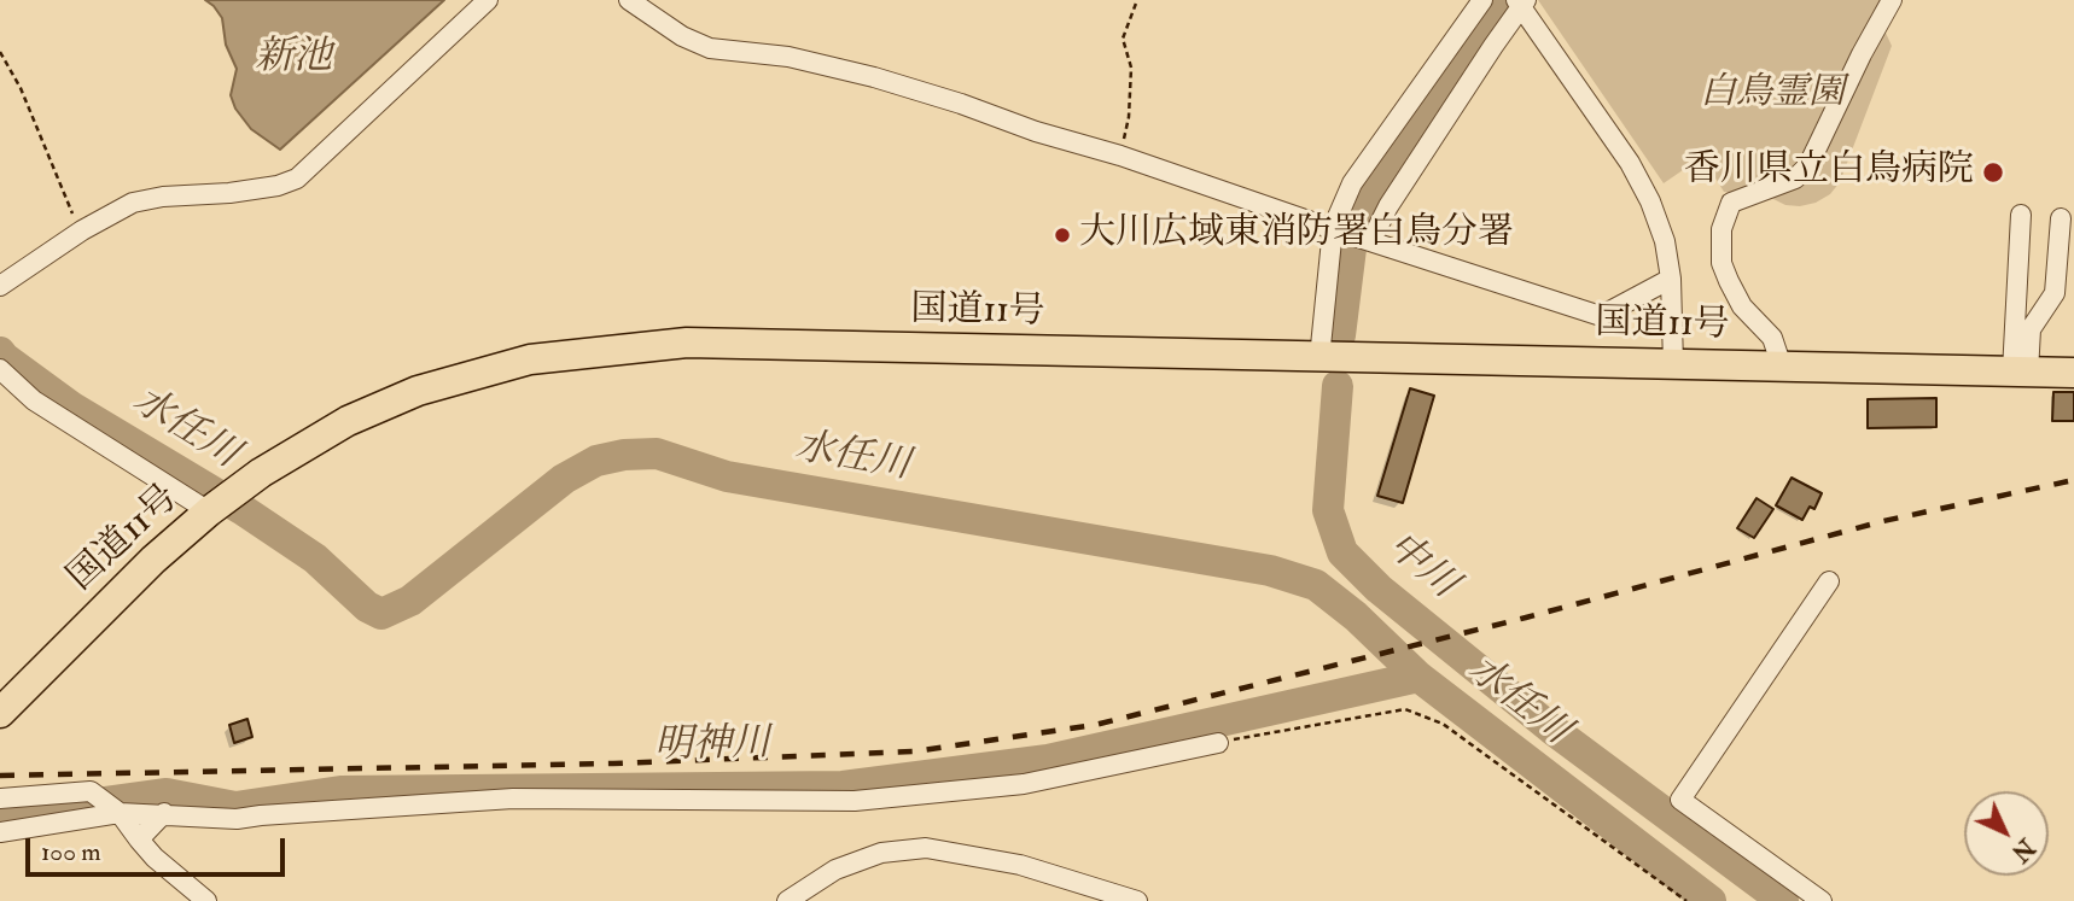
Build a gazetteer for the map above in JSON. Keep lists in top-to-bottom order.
{
  "streets": {
    "highway": ["国道11号"]
  },
  "water": [
    "新池",
    "水任川",
    "中川",
    "明神川"
  ],
  "parks": ["白鳥霊園"],
  "places": ["香川県立白鳥病院", "大川広域東消防署白鳥分署"],
  "scale_bar": "100 m",
  "north": "bottom right"
}
